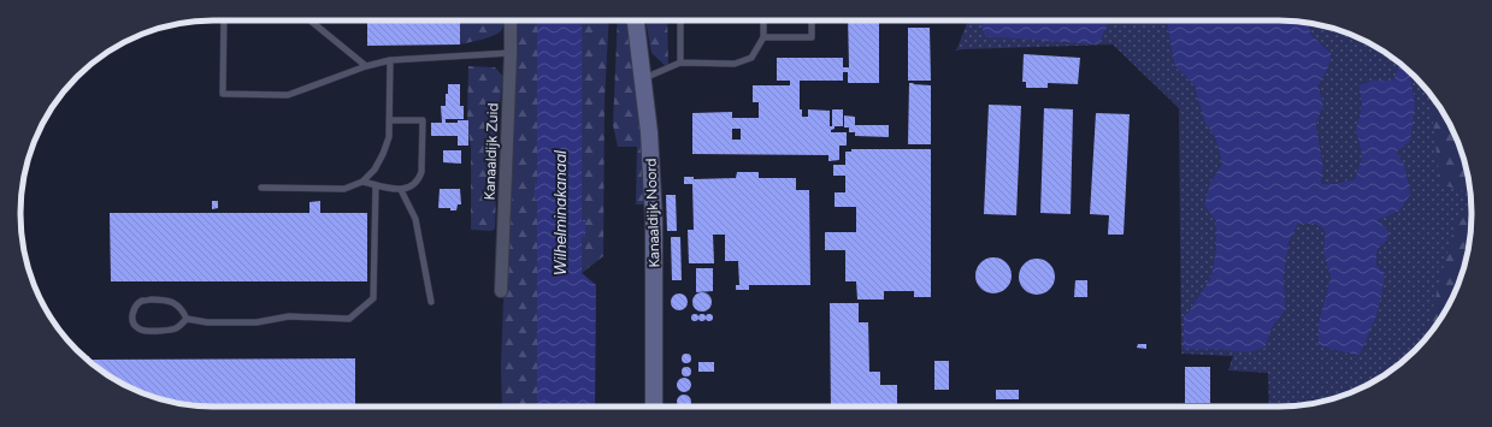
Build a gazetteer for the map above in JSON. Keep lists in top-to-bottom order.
{
  "streets": {
    "street": ["Kanaaldijk Zuid", "Kanaaldijk Noord"]
  },
  "water": ["Wilhelminakanaal"]
}
